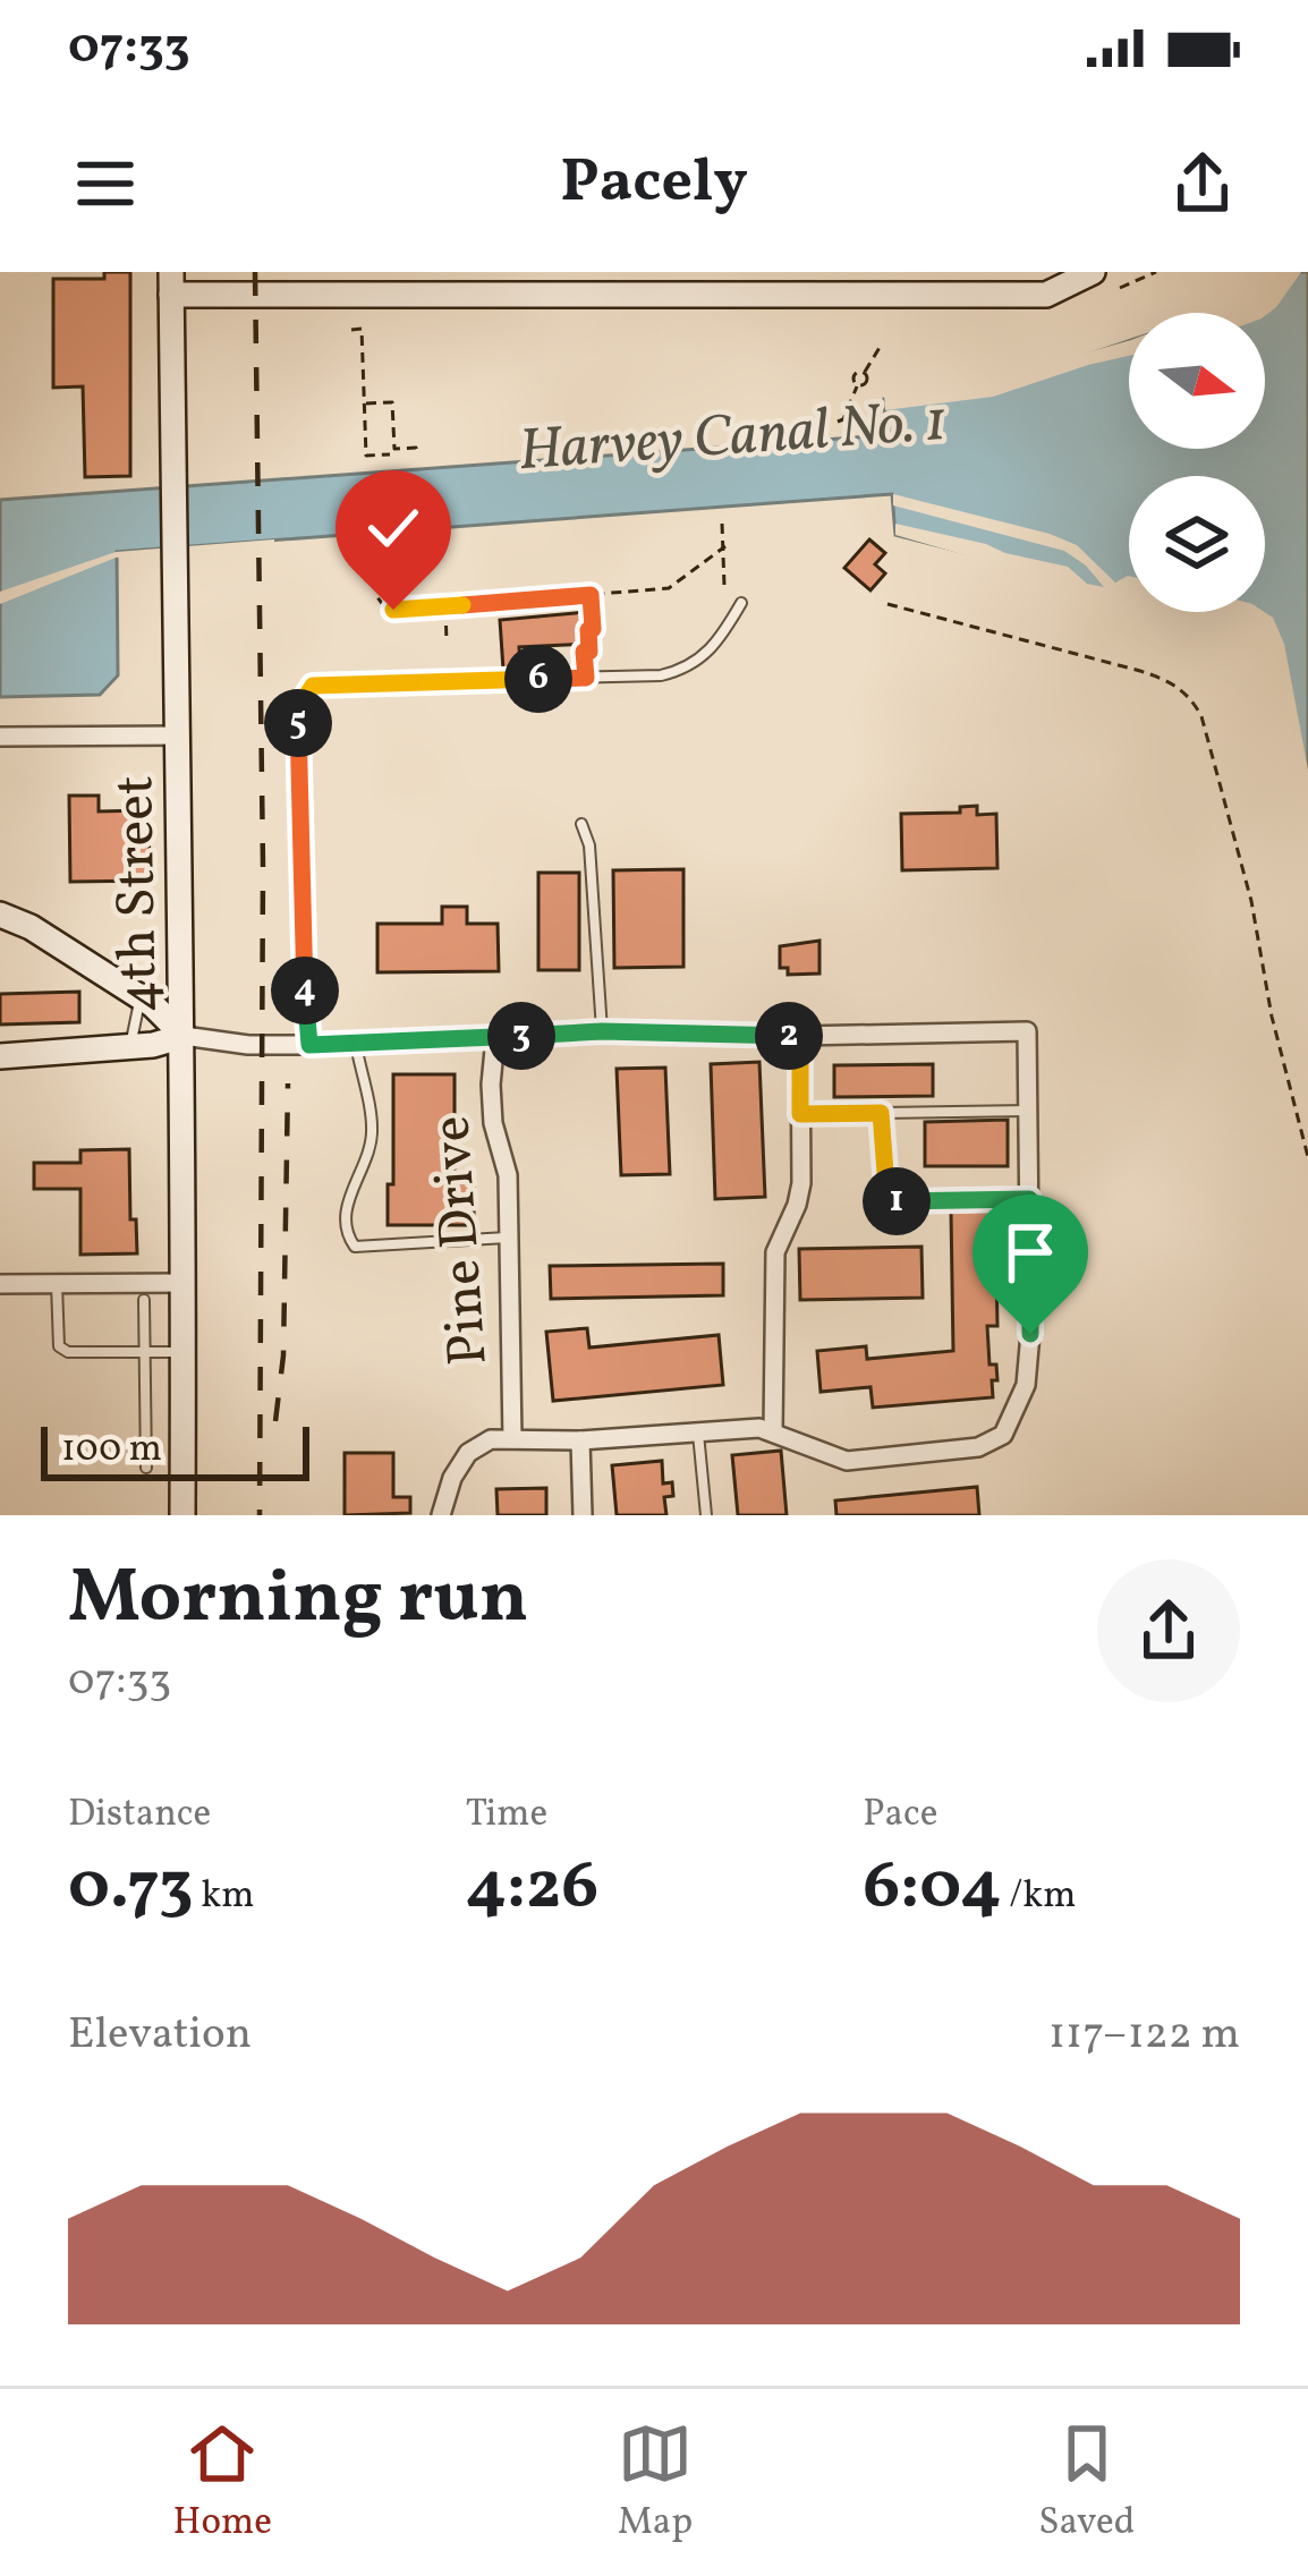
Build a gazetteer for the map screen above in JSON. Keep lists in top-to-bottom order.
{
  "streets": {
    "main road": ["4th Street"],
    "street": ["Pine Drive"]
  },
  "water": ["Harvey Canal No. 1"],
  "scale_bar": "100 m",
  "north": "right",
  "page": {
    "status": "07:33",
    "header": "Pacely",
    "pins": [
      "6",
      "5",
      "4",
      "2",
      "3",
      "1"
    ],
    "scale": "100 m",
    "heading": ["Morning run", "07:33"],
    "stats": [
      ["Distance", "0.73 km"],
      ["Time", "4:26"],
      ["Pace", "6:04 /km"]
    ],
    "chart": ["Elevation", "117–122 m"],
    "tabs": ["Home", "Map", "Saved"]
  }
}
